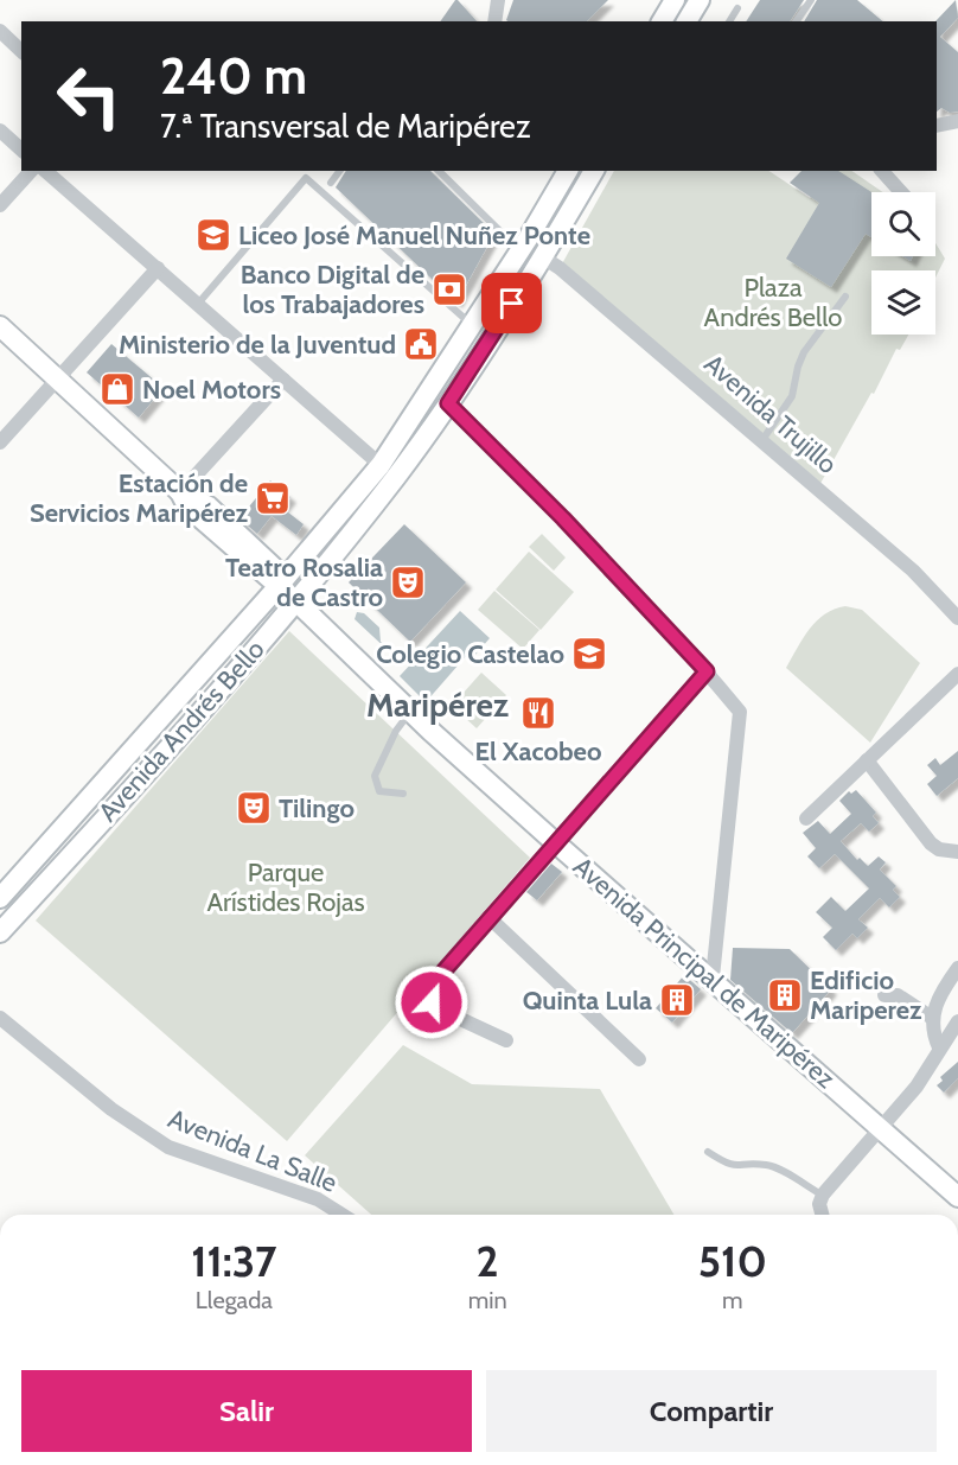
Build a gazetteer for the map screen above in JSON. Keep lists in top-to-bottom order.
{
  "streets": {
    "street": [
      "Avenida Trujillo",
      "Avenida Andrés Bello",
      "Avenida Principal de Maripérez",
      "Avenida La Salle"
    ]
  },
  "crossings": [
    ["Avenida Trujillo", "Avenida Andrés Bello"],
    ["Avenida Andrés Bello", "Avenida Principal de Maripérez"]
  ],
  "districts": ["Maripérez"],
  "parks": ["Plaza Andrés Bello", "Parque Arístides Rojas"],
  "places": {
    "school or university": ["Liceo José Manuel Nuñez Ponte", "Colegio Castelao"],
    "bank": ["Banco Digital de los Trabajadores"],
    "public building": ["Ministerio de la Juventud"],
    "shop": ["Noel Motors"],
    "supermarket": ["Estación de Servicios Maripérez"],
    "theatre": ["Teatro Rosalia de Castro", "Tilingo"],
    "restaurant": ["El Xacobeo"],
    "building": ["Edificio Mariperez", "Quinta Lula"]
  },
  "page": {
    "turn": ["240 m", "7.ª Transversal de Maripérez"],
    "eta": [
      "11:37",
      "Llegada",
      "2",
      "min",
      "510",
      "m"
    ],
    "buttons": ["Salir", "Compartir"]
  }
}
